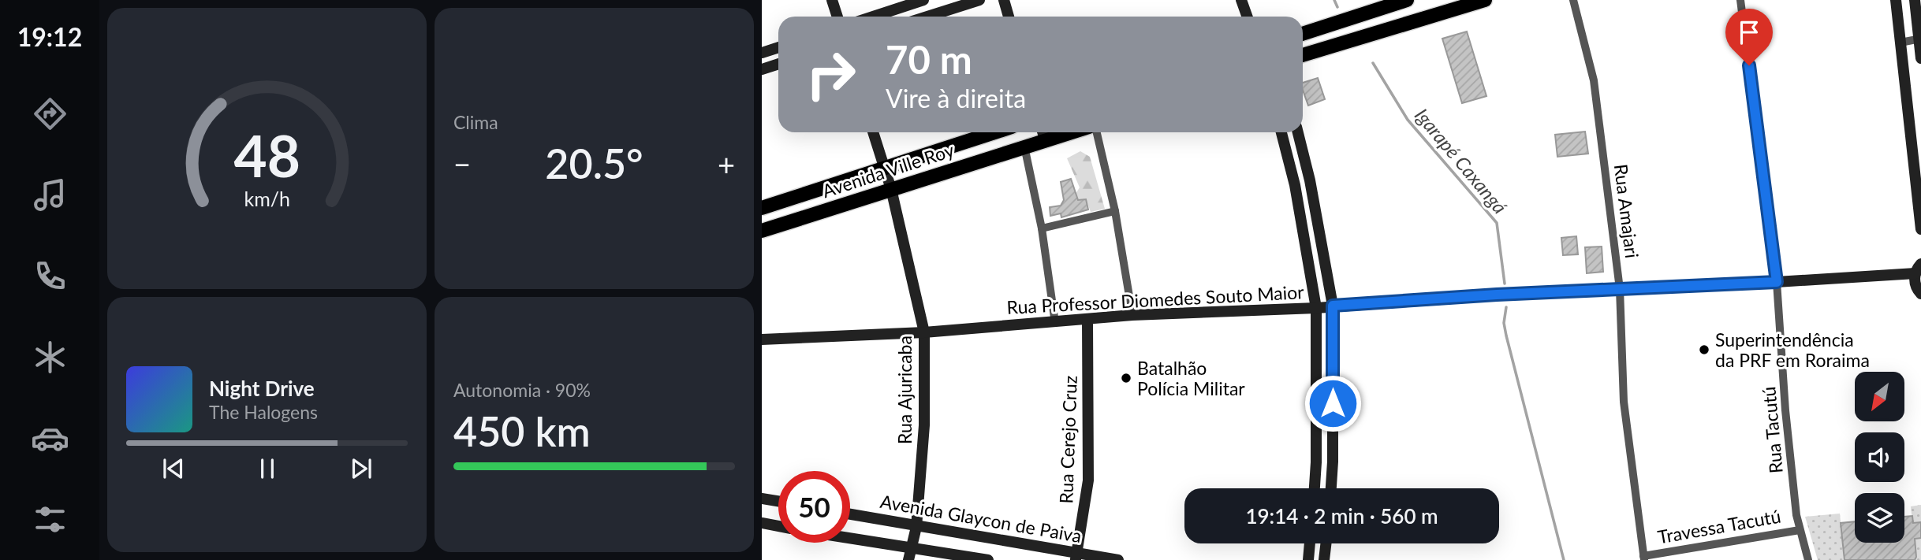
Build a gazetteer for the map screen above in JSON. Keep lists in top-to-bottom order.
{
  "streets": {
    "main road": ["Avenida Ville Roy"],
    "street": [
      "Rua Amajari",
      "Rua Professor Diomedes Souto Maior",
      "Rua Ajuricaba",
      "Rua Tacutú",
      "Rua Cerejo Cruz",
      "Avenida Glaycon de Paiva",
      "Travessa Tacutú"
    ]
  },
  "crossings": [
    ["Avenida Ville Roy", "Rua Ajuricaba"],
    ["Rua Amajari", "Rua Professor Diomedes Souto Maior"],
    ["Rua Amajari", "Travessa Tacutú"],
    ["Rua Professor Diomedes Souto Maior", "Rua Ajuricaba"],
    ["Rua Professor Diomedes Souto Maior", "Rua Tacutú"],
    ["Rua Professor Diomedes Souto Maior", "Rua Cerejo Cruz"],
    ["Rua Ajuricaba", "Avenida Glaycon de Paiva"],
    ["Rua Tacutú", "Travessa Tacutú"],
    ["Rua Cerejo Cruz", "Avenida Glaycon de Paiva"]
  ],
  "water": ["Igarapé Caxangá"],
  "places": ["Superintendência da PRF em Roraima", "Batalhão Polícia Militar"],
  "north": "bottom left",
  "page": {
    "tabs": "19:12",
    "tile": [
      "Clima",
      ["Autonomia · 90%", "450 km"]
    ],
    "turn": ["70 m", "Vire à direita"],
    "heat": ["−", "20.5°", "+"],
    "song": ["Night Drive", "The Halogens"],
    "limit": "50",
    "trip": "19:14 · 2 min · 560 m",
    "gauge": ["48", "km/h"]
  }
}
